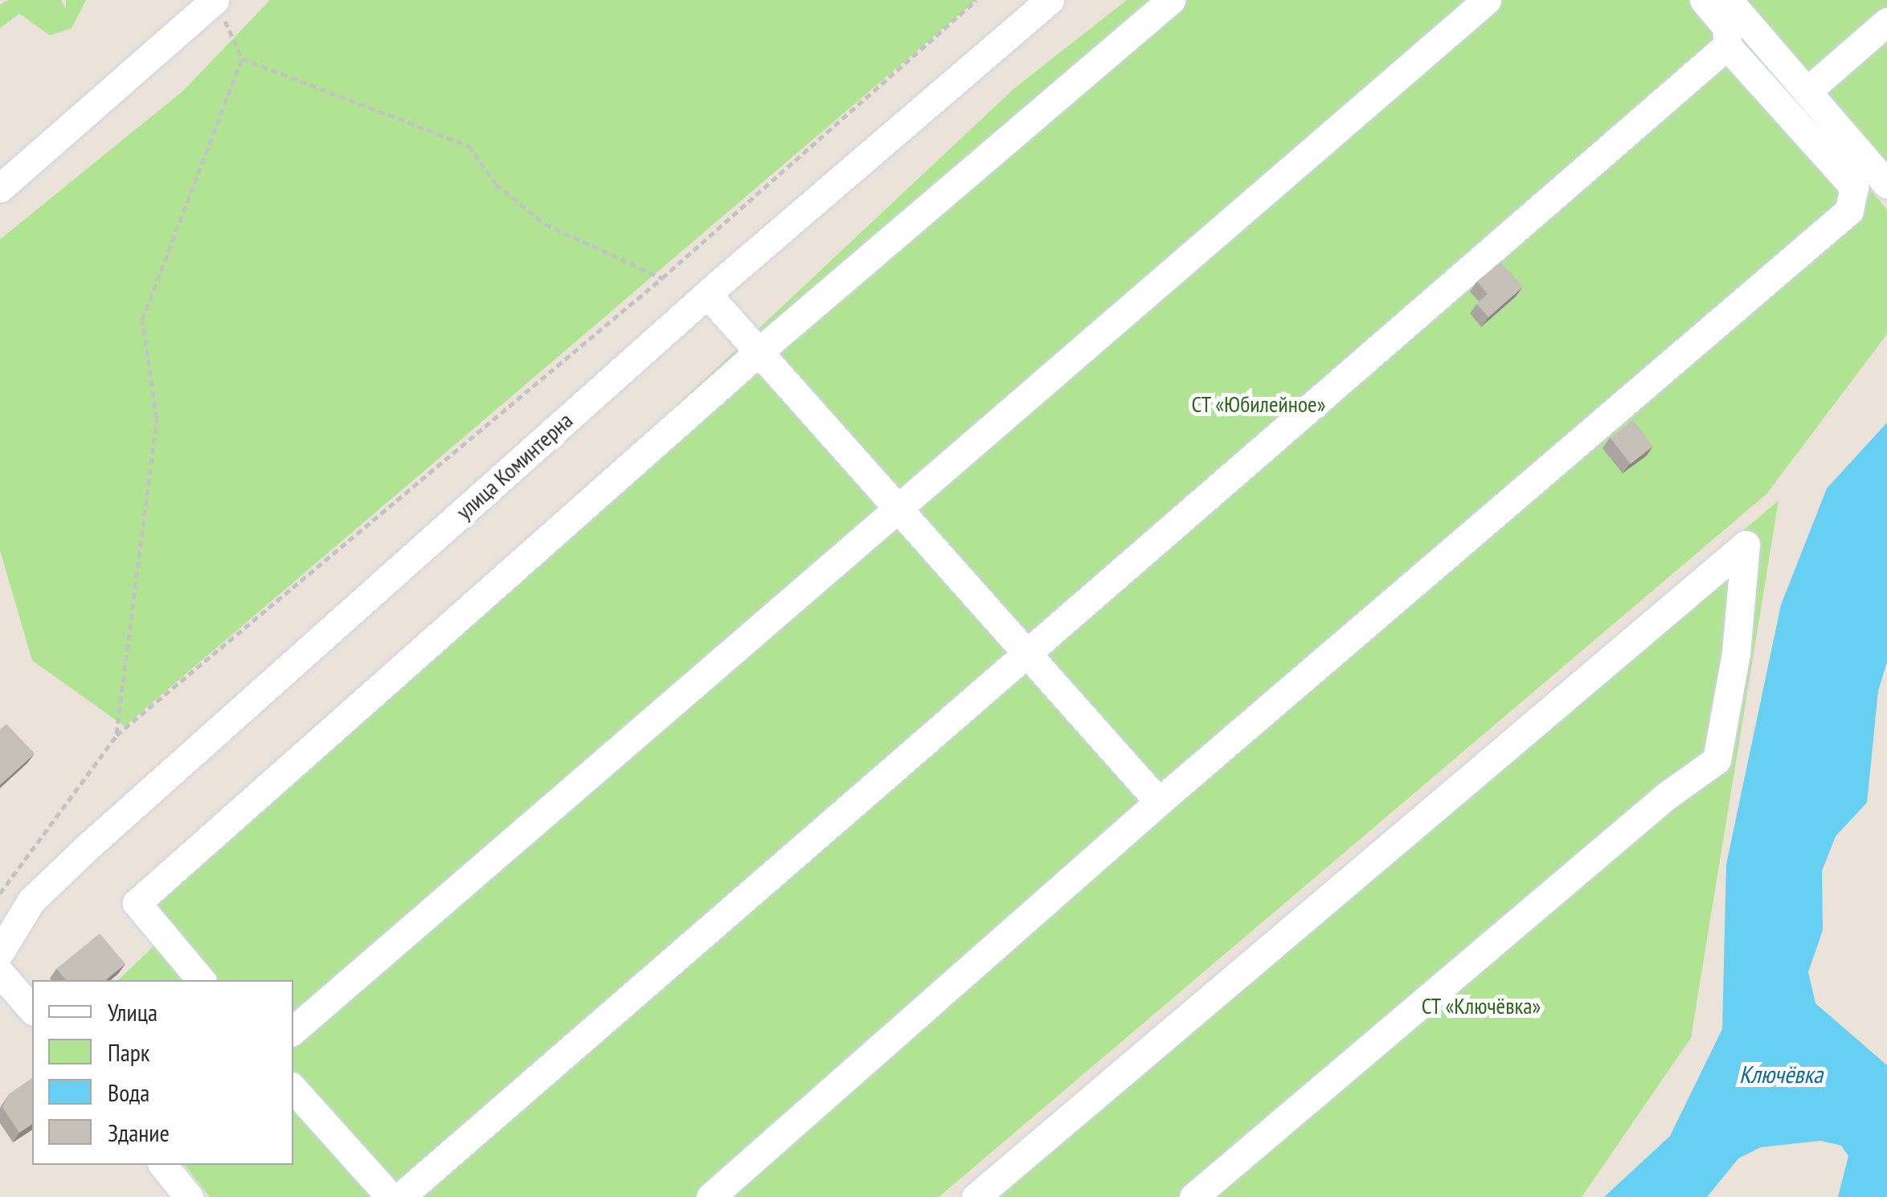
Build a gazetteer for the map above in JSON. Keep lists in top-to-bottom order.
{
  "streets": {
    "street": ["улица Коминтерна"]
  },
  "water": ["Ключёвка"],
  "parks": ["СТ «Юбилейное»", "СТ «Ключёвка»"],
  "legend": [
    "Улица",
    "Парк",
    "Вода",
    "Здание"
  ]
}
